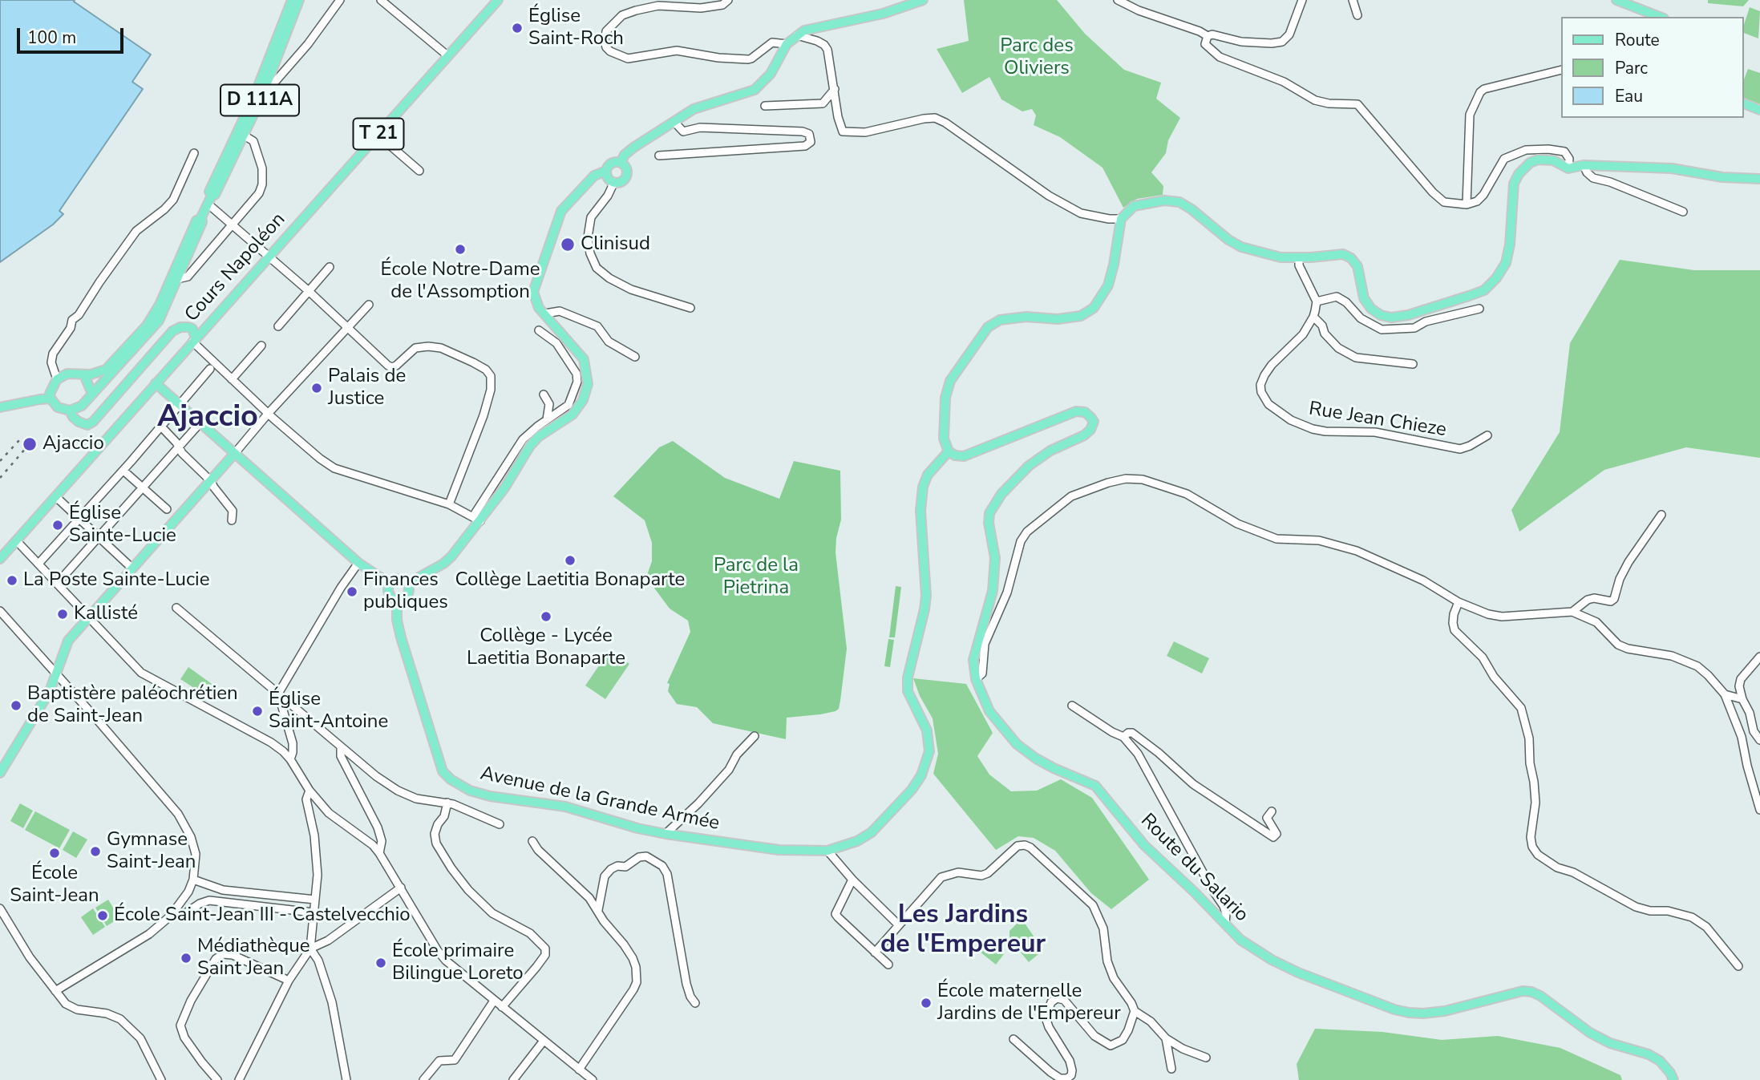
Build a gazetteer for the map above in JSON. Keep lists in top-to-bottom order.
{
  "streets": {
    "main road": [
      "D 111A",
      "T 21",
      "Cours Napoléon",
      "Avenue de la Grande Armée",
      "Route du Salario"
    ],
    "street": ["Rue Jean Chieze"]
  },
  "crossings": [
    ["Avenue de la Grande Armée", "Route du Salario"]
  ],
  "districts": ["Ajaccio", "Les Jardins de l'Empereur"],
  "parks": ["Parc des Oliviers", "Parc de la Pietrina"],
  "places": [
    "Église Saint-Roch",
    "Clinisud",
    "École Notre-Dame de l'Assomption",
    "Palais de Justice",
    "Ajaccio",
    "Église Sainte-Lucie",
    "Collège Laetitia Bonaparte",
    "La Poste Sainte-Lucie",
    "Finances publiques",
    "Kallisté",
    "Collège - Lycée Laetitia Bonaparte",
    "Baptistère paléochrétien de Saint-Jean",
    "Église Saint-Antoine",
    "Gymnase Saint-Jean",
    "École Saint-Jean",
    "École Saint-Jean III - Castelvecchio",
    "Médiathèque Saint Jean",
    "École primaire Bilingue Loreto",
    "École maternelle Jardins de l'Empereur"
  ],
  "legend": ["Route", "Parc", "Eau"],
  "scale_bar": "100 m"
}
